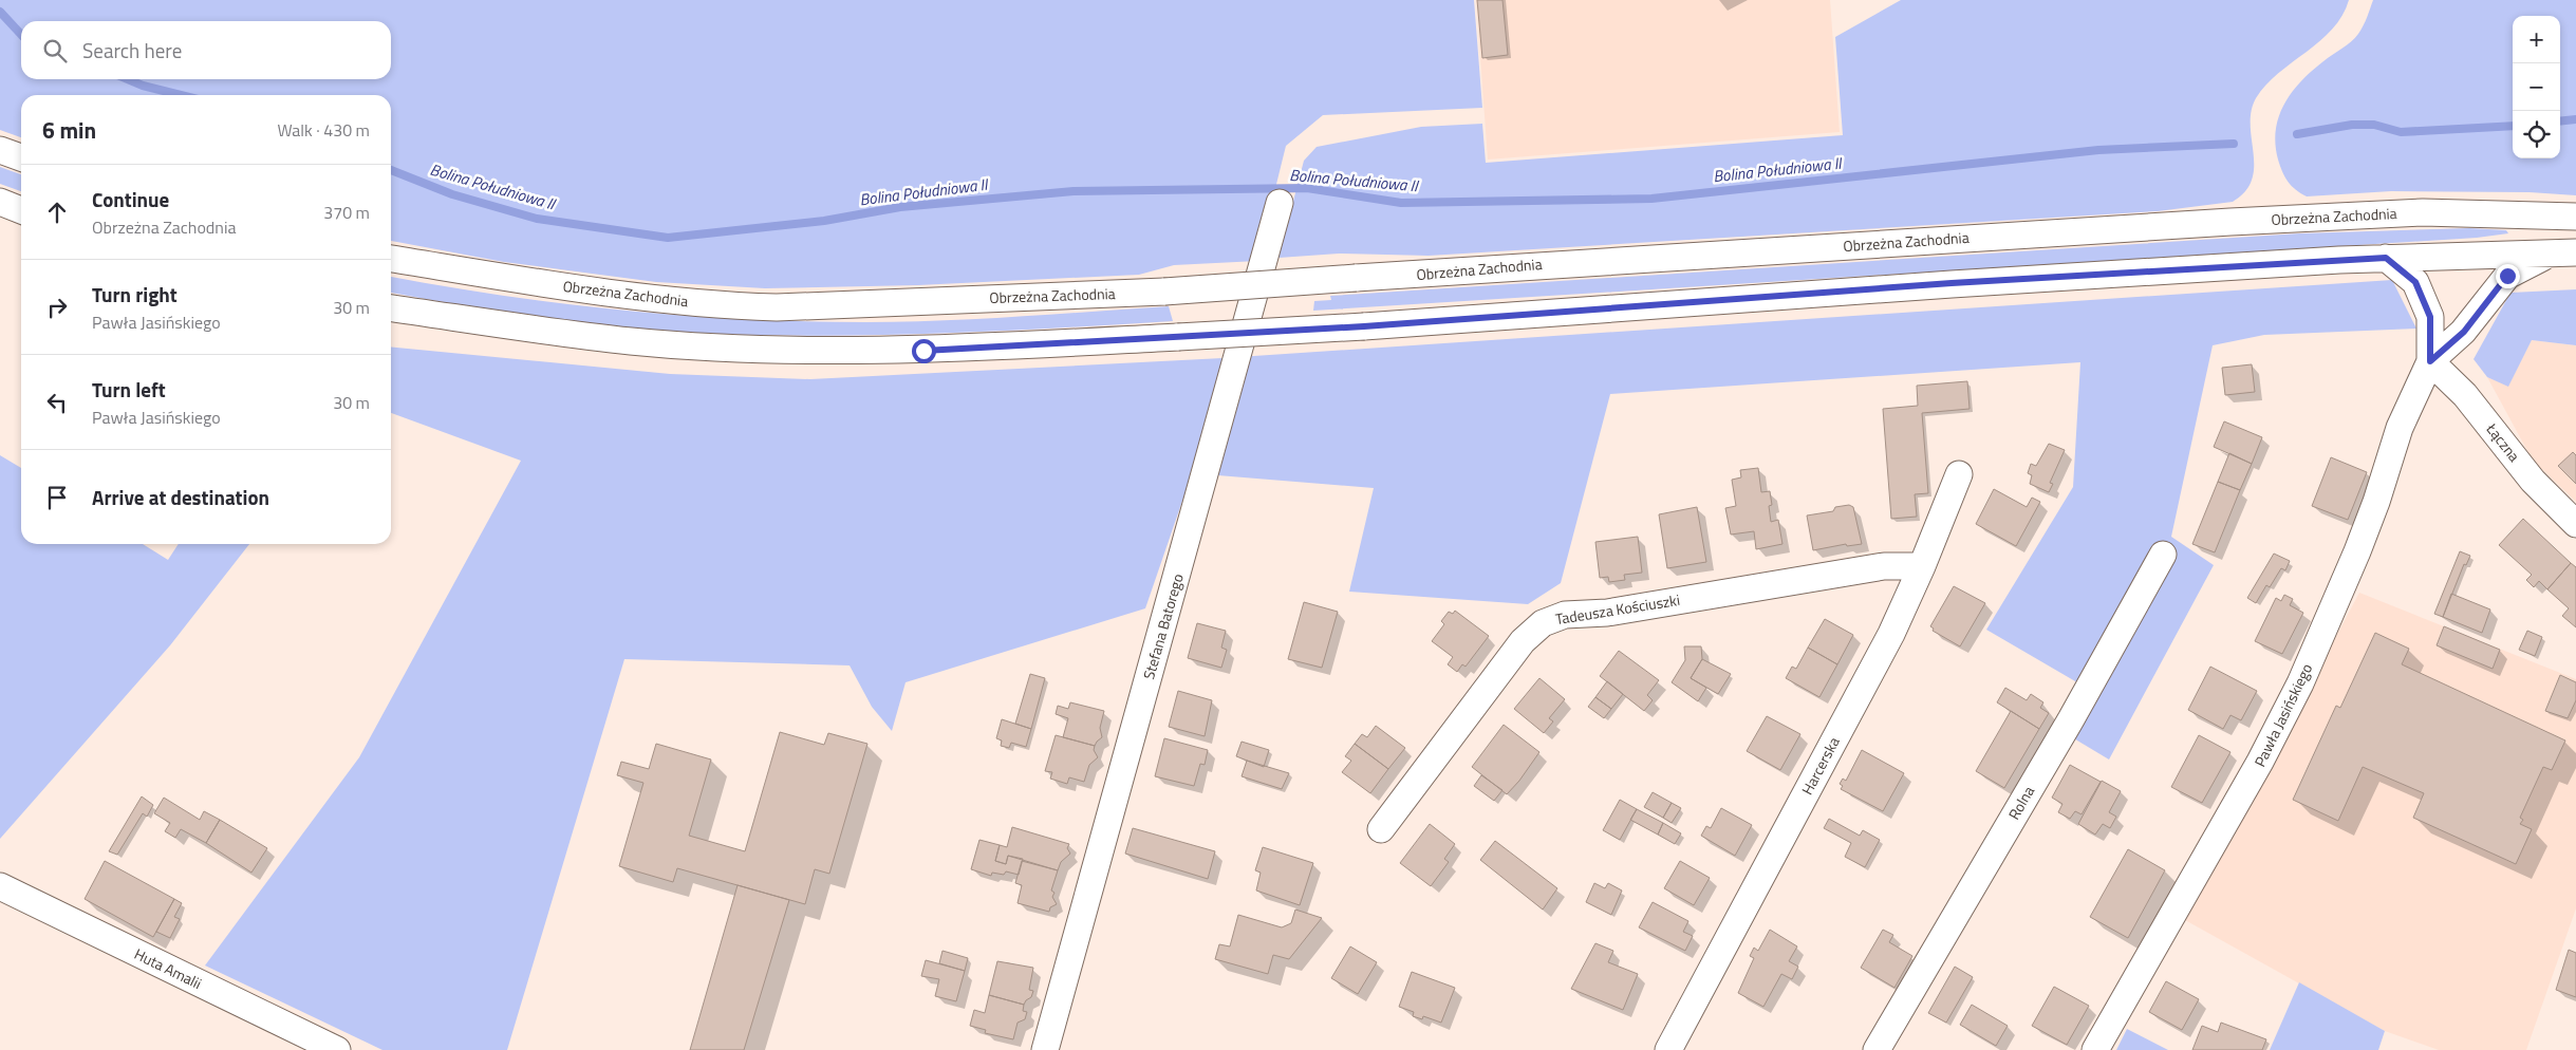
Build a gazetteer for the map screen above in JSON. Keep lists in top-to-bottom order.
{
  "streets": {
    "street": [
      "Obrzeżna Zachodnia",
      "Łączna",
      "Tadeusza Kościuszki",
      "Stefana Batorego",
      "Pawła Jasińskiego",
      "Harcerska",
      "Rolna",
      "Huta Amalii"
    ]
  },
  "crossings": [
    ["Łączna", "Pawła Jasińskiego"],
    ["Tadeusza Kościuszki", "Harcerska"]
  ],
  "water": ["Bolina Południowa II"],
  "page": {
    "map_buttons": ["+", "−"],
    "search": "Search here",
    "heading": ["6 min", "Walk · 430 m"],
    "list": [
      ["Continue", "Obrzeżna Zachodnia", "370 m"],
      ["Turn right", "Pawła Jasińskiego", "30 m"],
      ["Turn left", "Pawła Jasińskiego", "30 m"],
      "Arrive at destination"
    ]
  }
}
